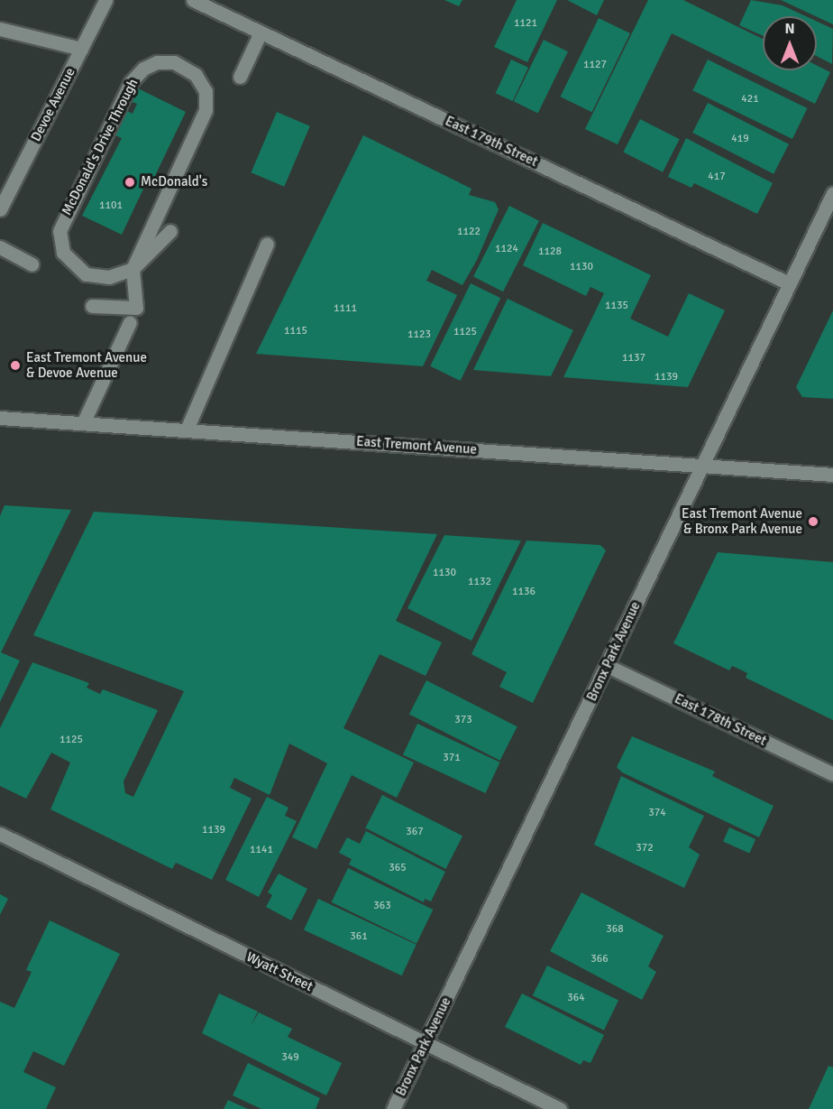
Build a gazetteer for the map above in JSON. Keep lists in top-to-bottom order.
{
  "streets": {
    "street": [
      "Devoe Avenue",
      "East 179th Street",
      "McDonald's Drive Through",
      "East Tremont Avenue",
      "Bronx Park Avenue",
      "East 178th Street",
      "Wyatt Street"
    ]
  },
  "crossings": [
    ["East 179th Street", "Bronx Park Avenue"],
    ["East Tremont Avenue", "Bronx Park Avenue"],
    ["Bronx Park Avenue", "East 178th Street"],
    ["Bronx Park Avenue", "Wyatt Street"]
  ],
  "places": ["McDonald's", "East Tremont Avenue & Devoe Avenue", "East Tremont Avenue & Bronx Park Avenue"],
  "house_numbers": [
    "1121",
    "1127",
    "421",
    "419",
    "417",
    "1101",
    "1122",
    "1124",
    "1128",
    "1130",
    "1135",
    "1111",
    "1115",
    "1125",
    "1123",
    "1137",
    "1139",
    "1130",
    "1132",
    "1136",
    "373",
    "1125",
    "371",
    "374",
    "1139",
    "367",
    "372",
    "1141",
    "365",
    "363",
    "368",
    "361",
    "366",
    "364",
    "349"
  ],
  "north": "top"
}
